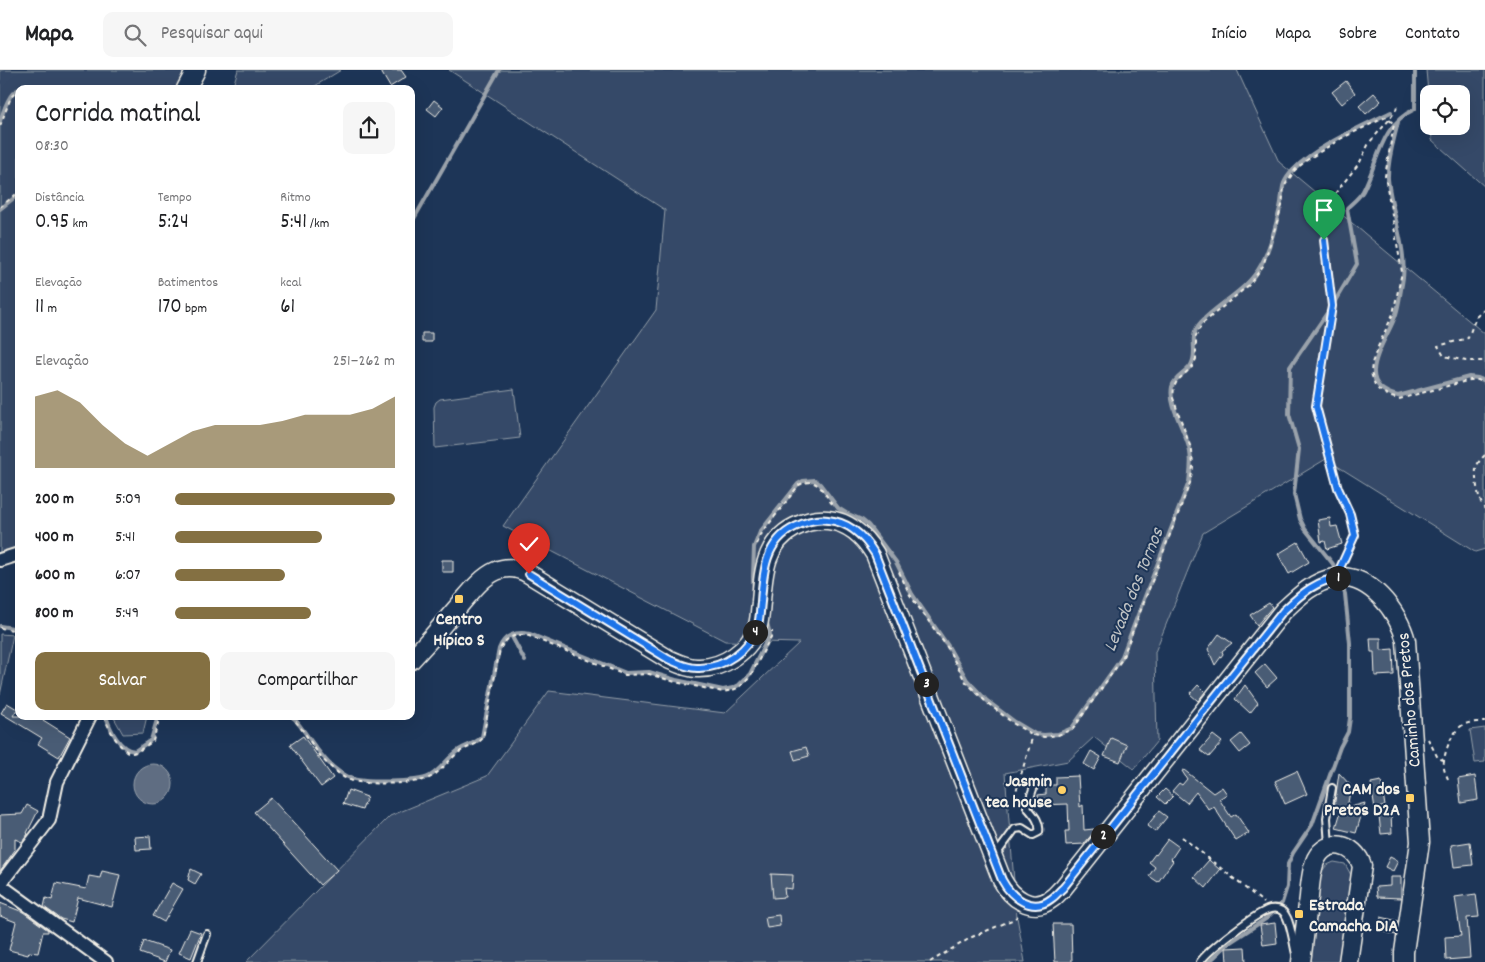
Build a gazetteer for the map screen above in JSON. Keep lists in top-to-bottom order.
{
  "streets": {
    "main road": ["Caminho dos Pretos"]
  },
  "water": ["Levada dos Tornos"],
  "places": {
    "transit": ["Centro Hípico S", "CAM dos Pretos D2A", "Estrada Camacha D1A"],
    "other": ["Jasmin tea house"]
  },
  "page": {
    "header": "Mapa",
    "search": "Pesquisar aqui",
    "nav": [
      "Início",
      "Mapa",
      "Sobre",
      "Contato"
    ],
    "heading": ["Corrida matinal", "08:30"],
    "stats": [
      ["Distância", "0.95 km"],
      ["Tempo", "5:24"],
      ["Ritmo", "5:41 /km"],
      ["Elevação", "11 m"],
      ["Batimentos", "170 bpm"],
      ["kcal", "61"]
    ],
    "chart": ["Elevação", "251–262 m"],
    "list": [
      {
        "name": "200 m",
        "note": "5:09"
      },
      {
        "name": "400 m",
        "note": "5:41"
      },
      {
        "name": "600 m",
        "note": "6:07"
      },
      {
        "name": "800 m",
        "note": "5:49"
      }
    ],
    "pins": [
      "1",
      "4",
      "3",
      "2"
    ],
    "buttons": ["Salvar", "Compartilhar"]
  }
}
